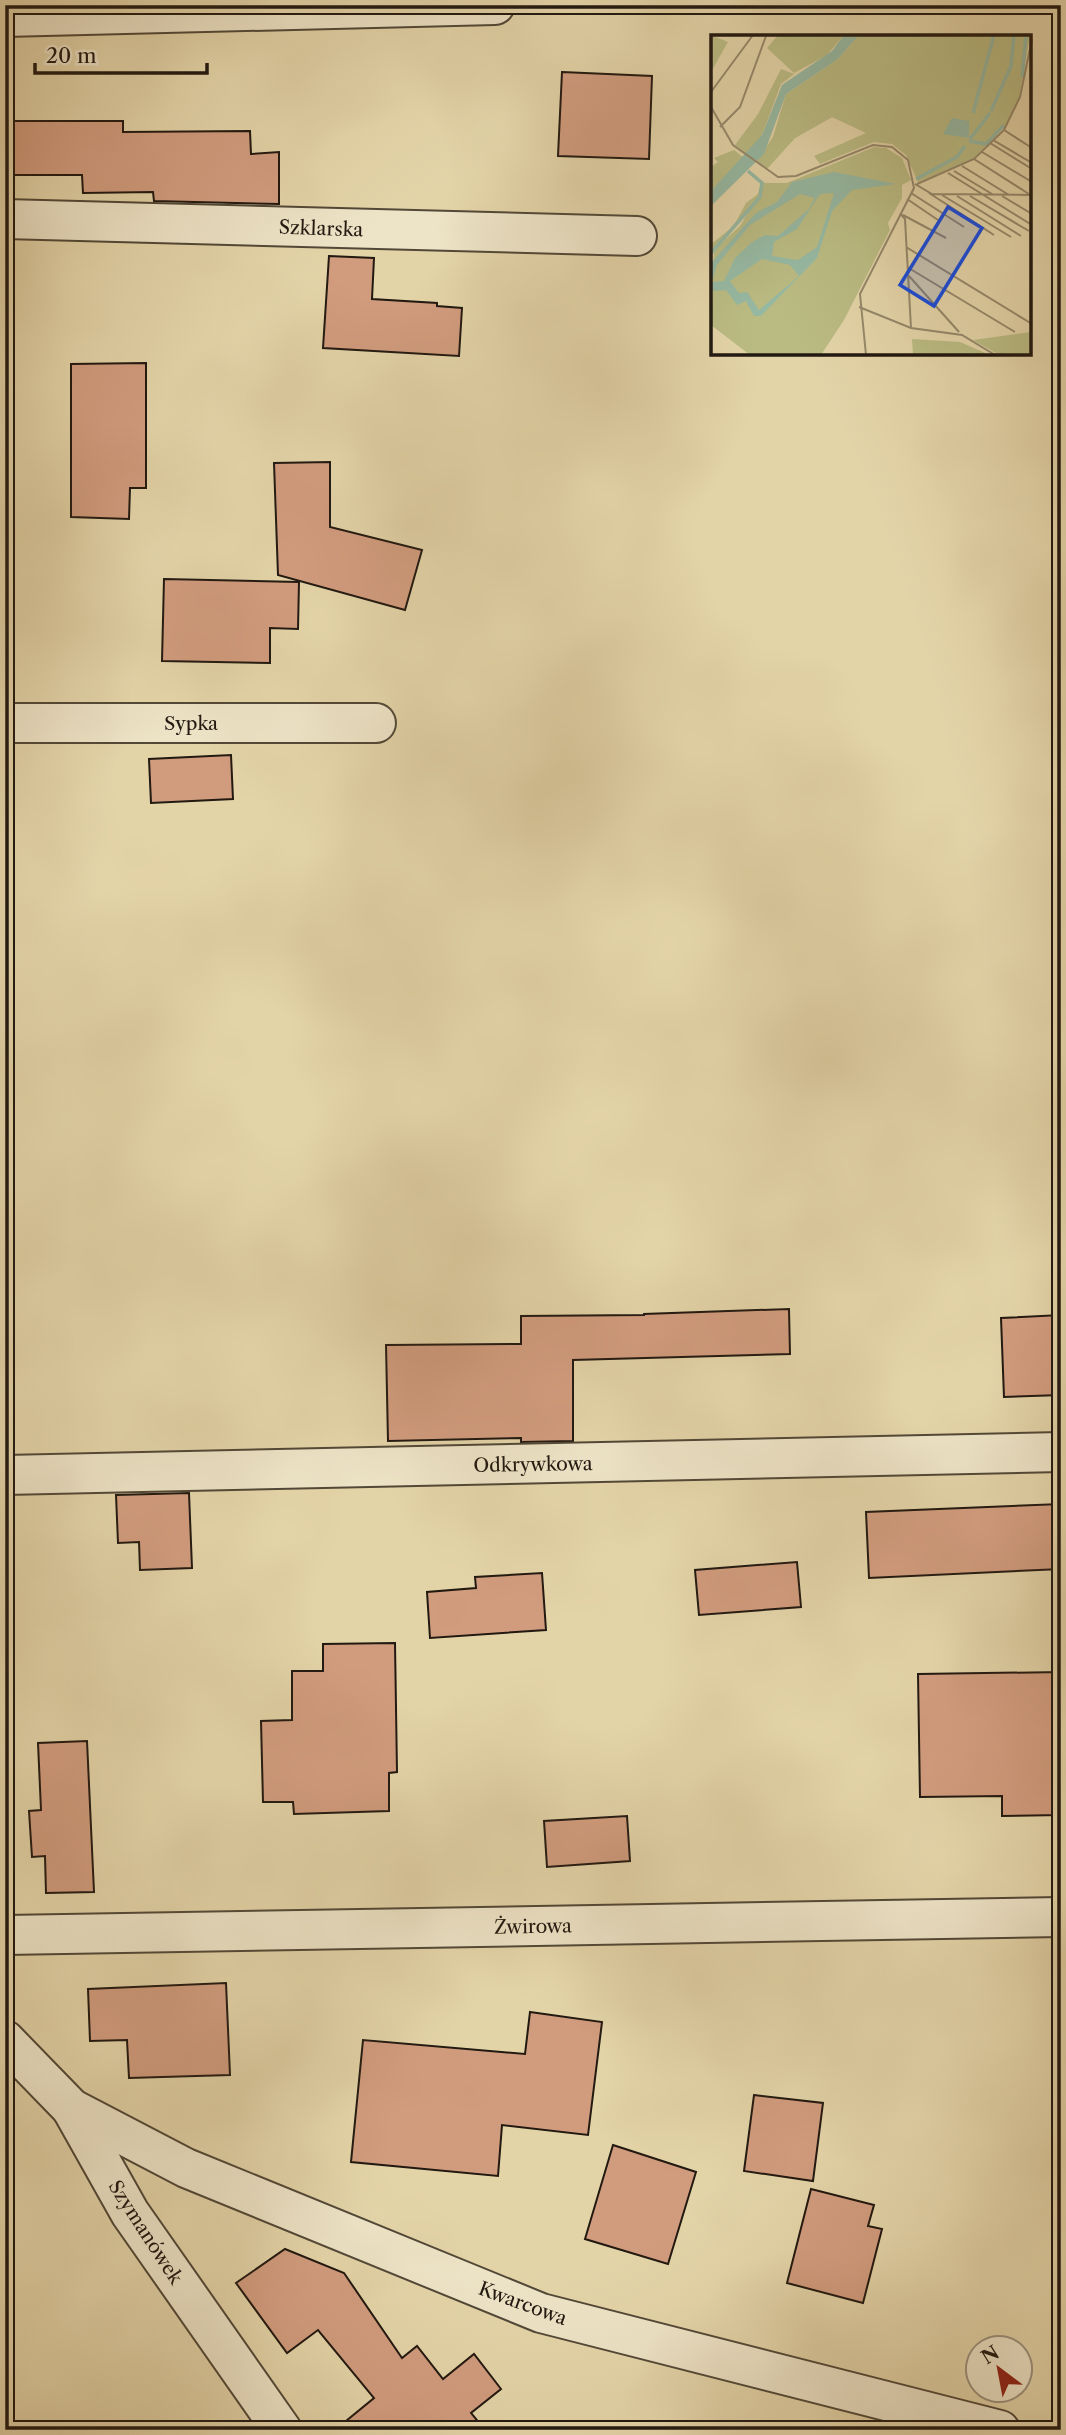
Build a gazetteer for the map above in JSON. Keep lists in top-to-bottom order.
{
  "streets": {
    "street": [
      "Szklarska",
      "Sypka",
      "Odkrywkowa",
      "Żwirowa",
      "Szymanówek",
      "Kwarcowa"
    ]
  },
  "crossings": [
    ["Szymanówek", "Kwarcowa"]
  ],
  "scale_bar": "20 m",
  "north": "top left"
}
